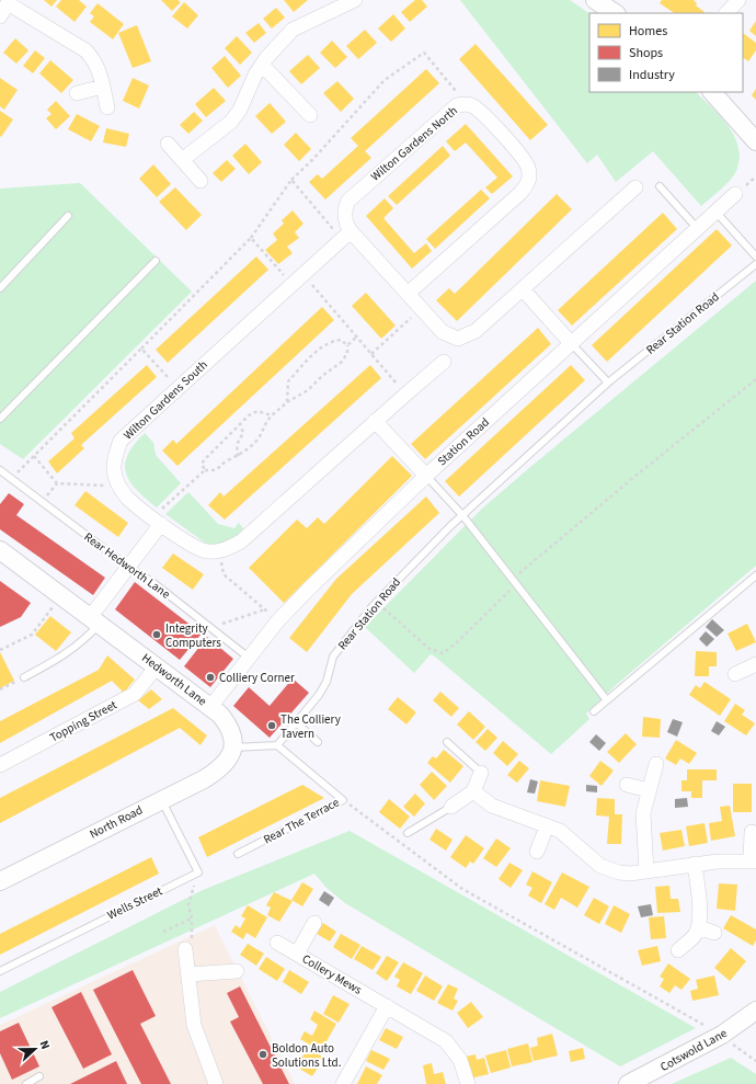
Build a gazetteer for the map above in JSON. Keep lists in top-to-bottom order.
{
  "streets": {
    "street": [
      "Wilton Gardens North",
      "Wilton Gardens South",
      "Station Road",
      "Hedworth Lane",
      "Topping Street",
      "North Road",
      "Collery Mews",
      "Cotswold Lane"
    ],
    "lane": [
      "Rear Station Road",
      "Rear Hedworth Lane",
      "Rear The Terrace",
      "Wells Street"
    ]
  },
  "crossings": [
    ["Wilton Gardens North", "Wilton Gardens South"],
    ["Rear Station Road", "Rear The Terrace"],
    ["Station Road", "Rear Hedworth Lane"],
    ["Station Road", "Hedworth Lane"],
    ["Hedworth Lane", "Topping Street"],
    ["Hedworth Lane", "North Road"]
  ],
  "places": [
    "Integrity Computers",
    "Colliery Corner",
    "The Colliery Tavern",
    "Boldon Auto Solutions Ltd."
  ],
  "legend": ["Homes", "Shops", "Industry"],
  "north": "right"
}
